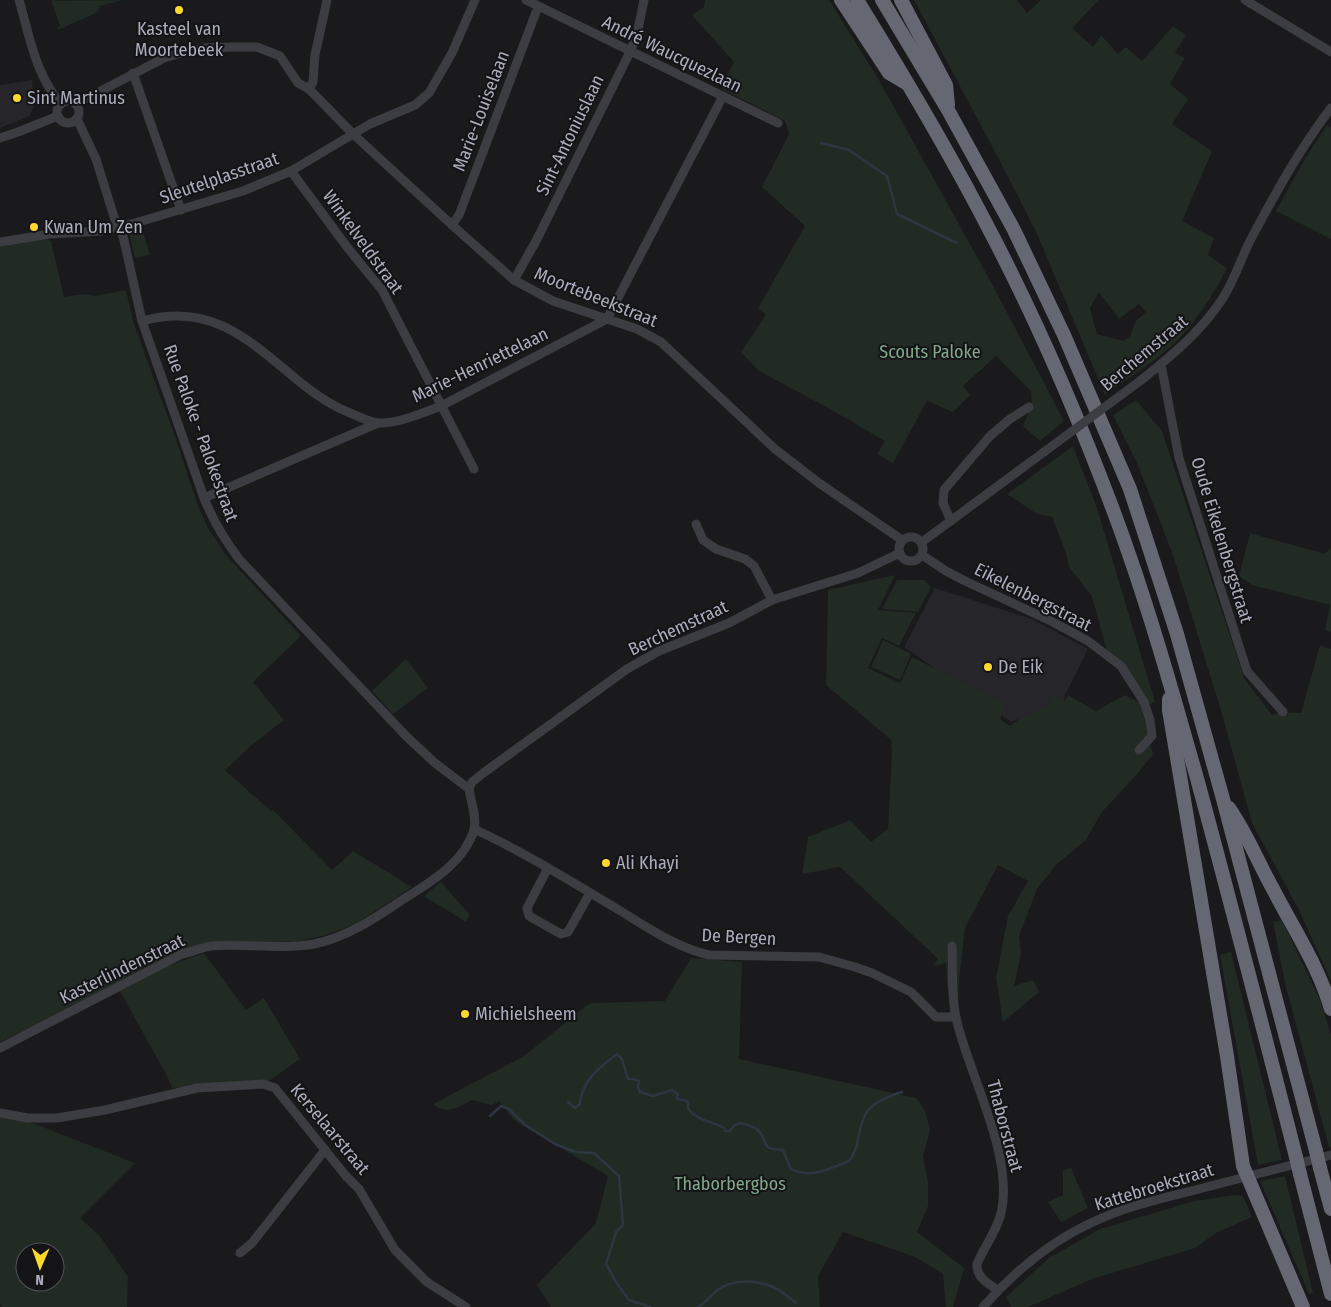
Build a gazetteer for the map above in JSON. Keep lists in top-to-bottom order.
{
  "streets": {
    "street": [
      "André Waucquezlaan",
      "Marie-Louiselaan",
      "Sint-Antoniuslaan",
      "Sleutelplasstraat",
      "Winkelveldstraat",
      "Moortebeekstraat",
      "Berchemstraat",
      "Marie-Henriettelaan",
      "Rue Paloke - Palokestraat",
      "Oude Eikelenbergstraat",
      "Eikelenbergstraat",
      "De Bergen",
      "Kasterlindenstraat",
      "Thaborstraat",
      "Kerselaarstraat",
      "Kattebroekstraat"
    ]
  },
  "crossings": [
    ["André Waucquezlaan", "Marie-Louiselaan"],
    ["André Waucquezlaan", "Sint-Antoniuslaan"],
    ["Marie-Louiselaan", "Moortebeekstraat"],
    ["Sint-Antoniuslaan", "Moortebeekstraat"],
    ["Sleutelplasstraat", "Winkelveldstraat"],
    ["Sleutelplasstraat", "Moortebeekstraat"],
    ["Sleutelplasstraat", "Rue Paloke - Palokestraat"],
    ["Winkelveldstraat", "Marie-Henriettelaan"],
    ["Moortebeekstraat", "Berchemstraat"],
    ["Moortebeekstraat", "Marie-Henriettelaan"],
    ["Moortebeekstraat", "Rue Paloke - Palokestraat"],
    ["Moortebeekstraat", "Eikelenbergstraat"],
    ["Berchemstraat", "Rue Paloke - Palokestraat"],
    ["Berchemstraat", "Oude Eikelenbergstraat"],
    ["Berchemstraat", "Eikelenbergstraat"],
    ["Marie-Henriettelaan", "Rue Paloke - Palokestraat"],
    ["De Bergen", "Kasterlindenstraat"],
    ["De Bergen", "Thaborstraat"],
    ["Thaborstraat", "Kattebroekstraat"]
  ],
  "parks": ["Scouts Paloke", "Thaborbergbos"],
  "places": [
    "Kasteel van Moortebeek",
    "Sint Martinus",
    "Kwan Um Zen",
    "De Eik",
    "Ali Khayi",
    "Michielsheem"
  ],
  "north": "bottom"
}
